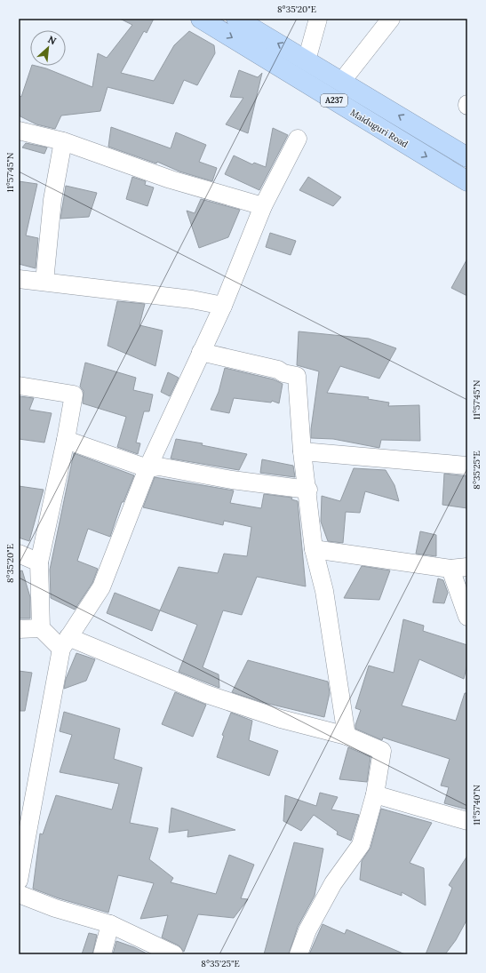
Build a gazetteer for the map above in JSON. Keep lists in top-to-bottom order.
{
  "streets": {
    "highway": ["A237", "Maiduguri Road"]
  },
  "north": "top right",
  "coordinates": [
    "8°35'20\"E",
    "11°57'45\"N",
    "8°35'25\"E",
    "11°57'40\"N"
  ]
}
